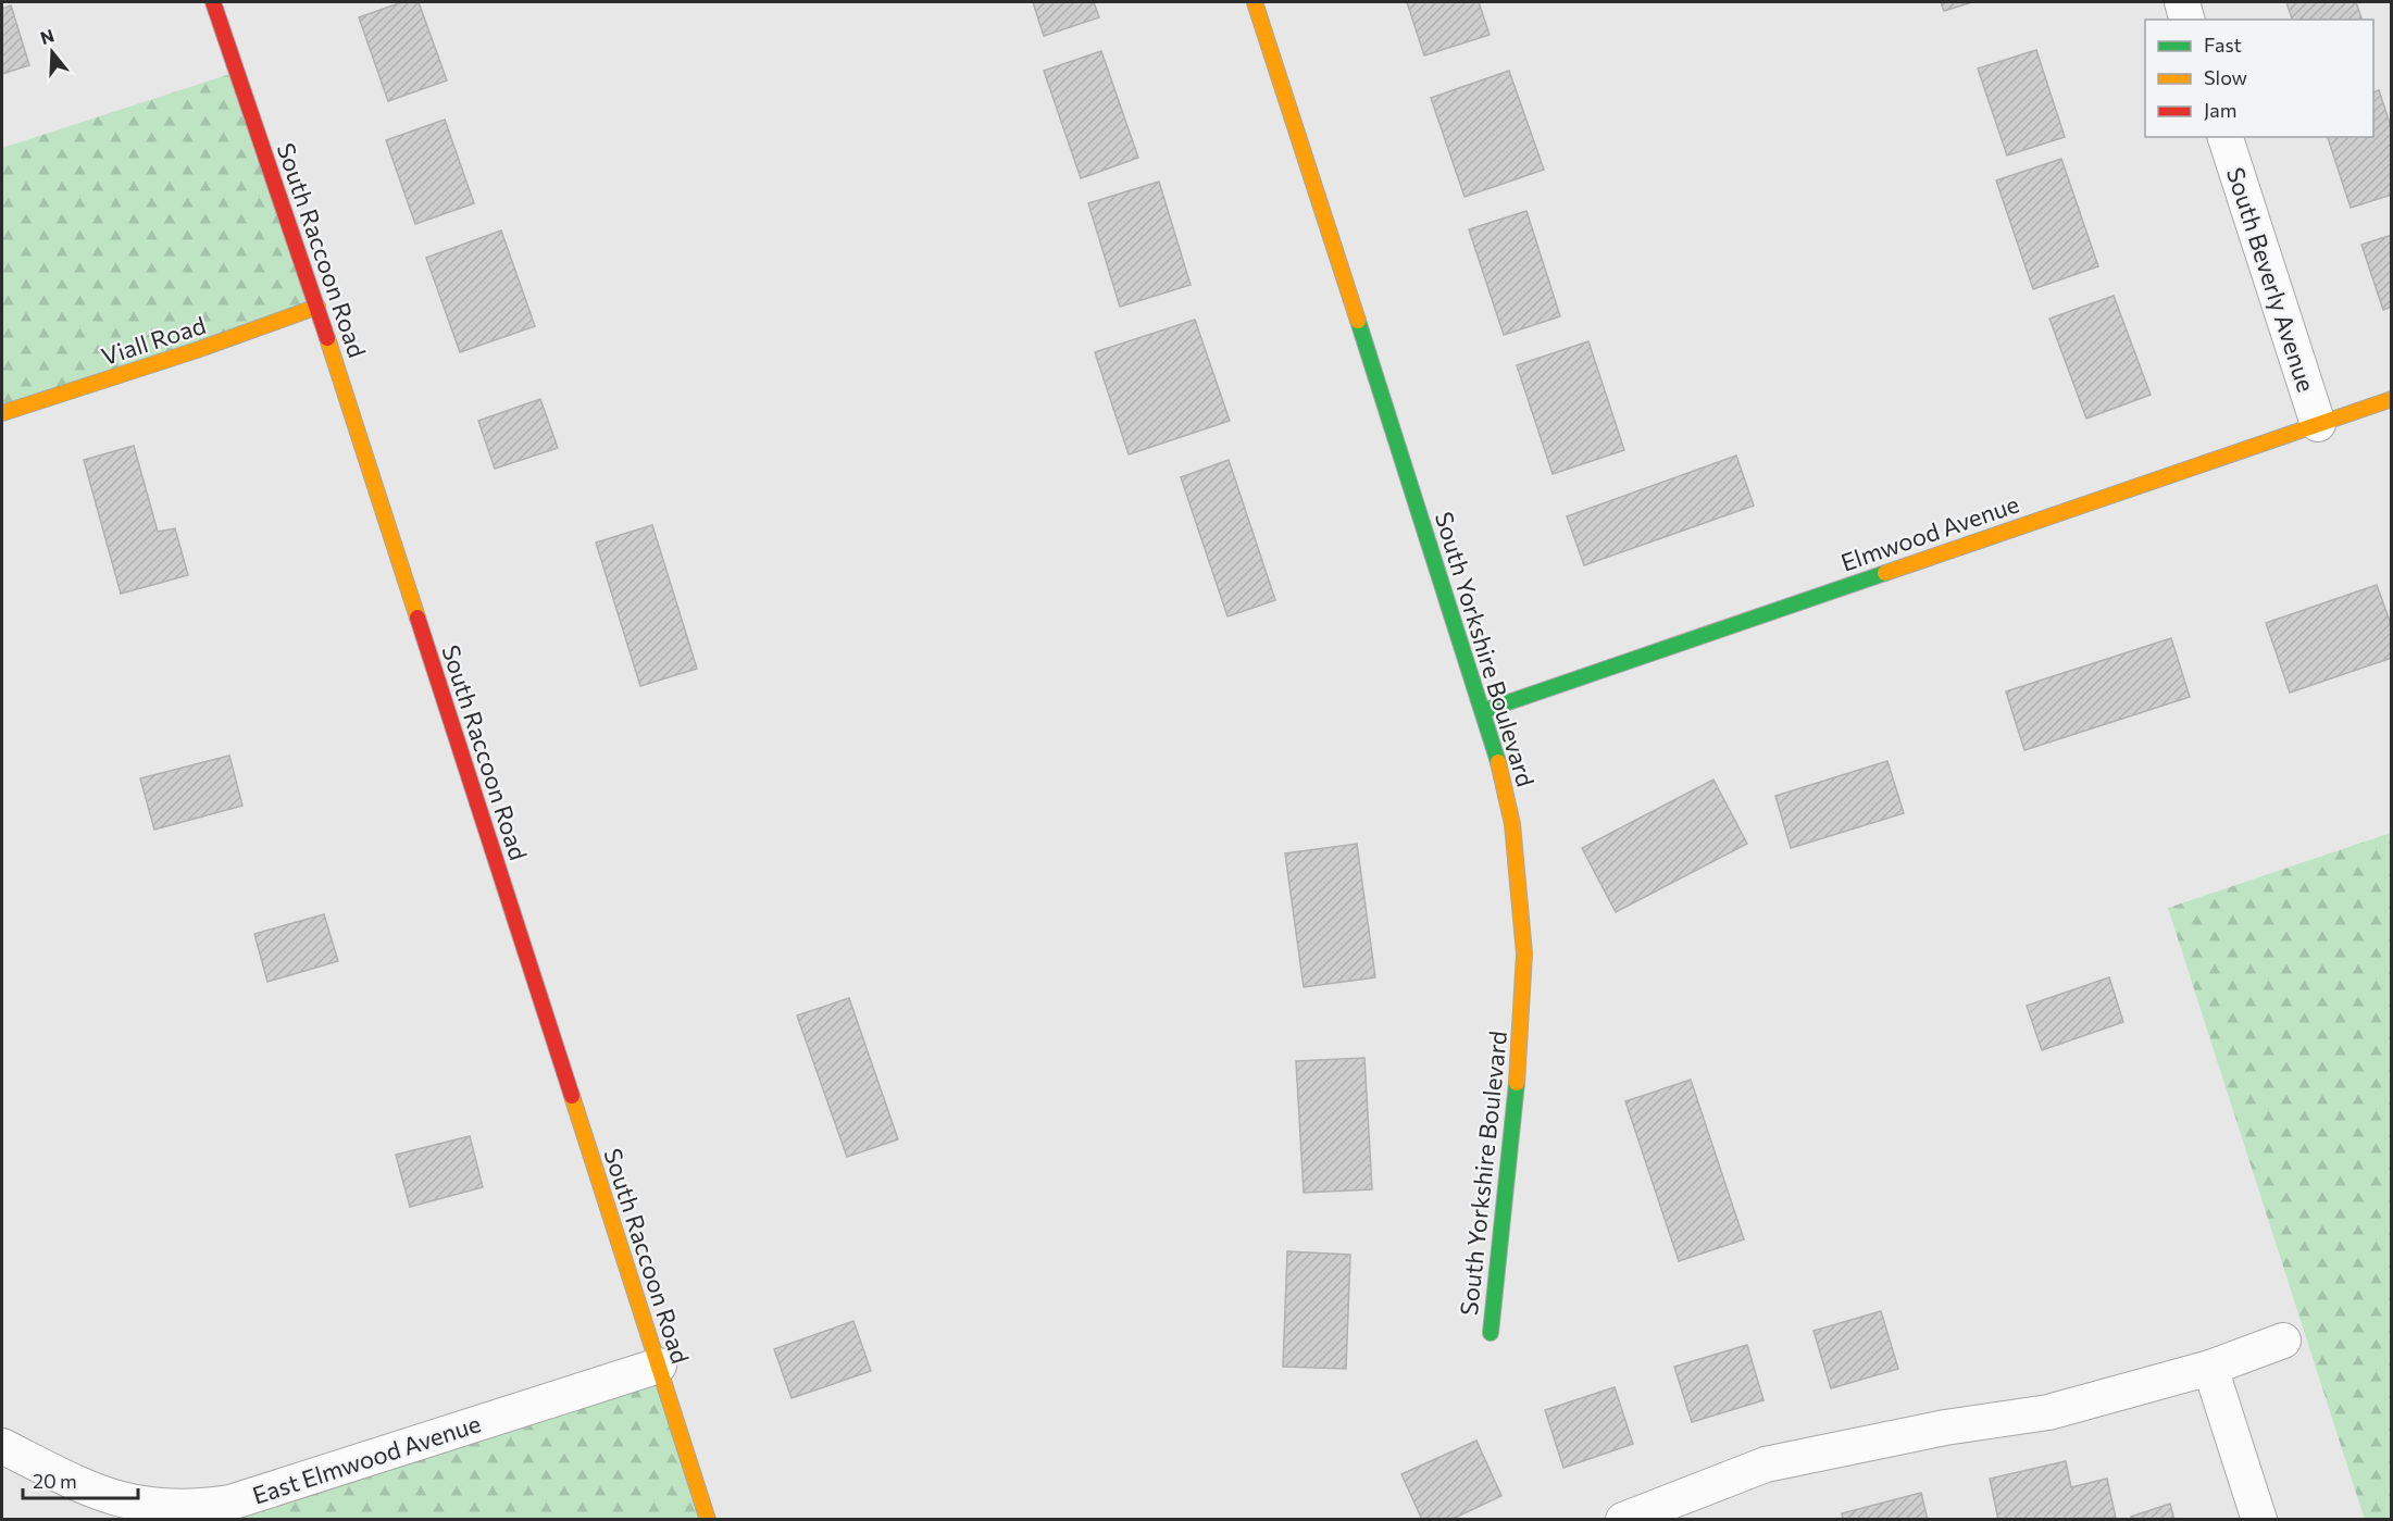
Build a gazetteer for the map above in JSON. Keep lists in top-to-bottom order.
{
  "streets": {
    "street": [
      "South Raccoon Road",
      "South Beverly Avenue",
      "Viall Road",
      "Elmwood Avenue",
      "South Yorkshire Boulevard",
      "East Elmwood Avenue"
    ]
  },
  "crossings": [
    ["South Raccoon Road", "Viall Road"],
    ["South Raccoon Road", "East Elmwood Avenue"],
    ["South Beverly Avenue", "Elmwood Avenue"],
    ["Elmwood Avenue", "South Yorkshire Boulevard"]
  ],
  "legend": ["Fast", "Slow", "Jam"],
  "scale_bar": "20 m",
  "north": "top"
}
